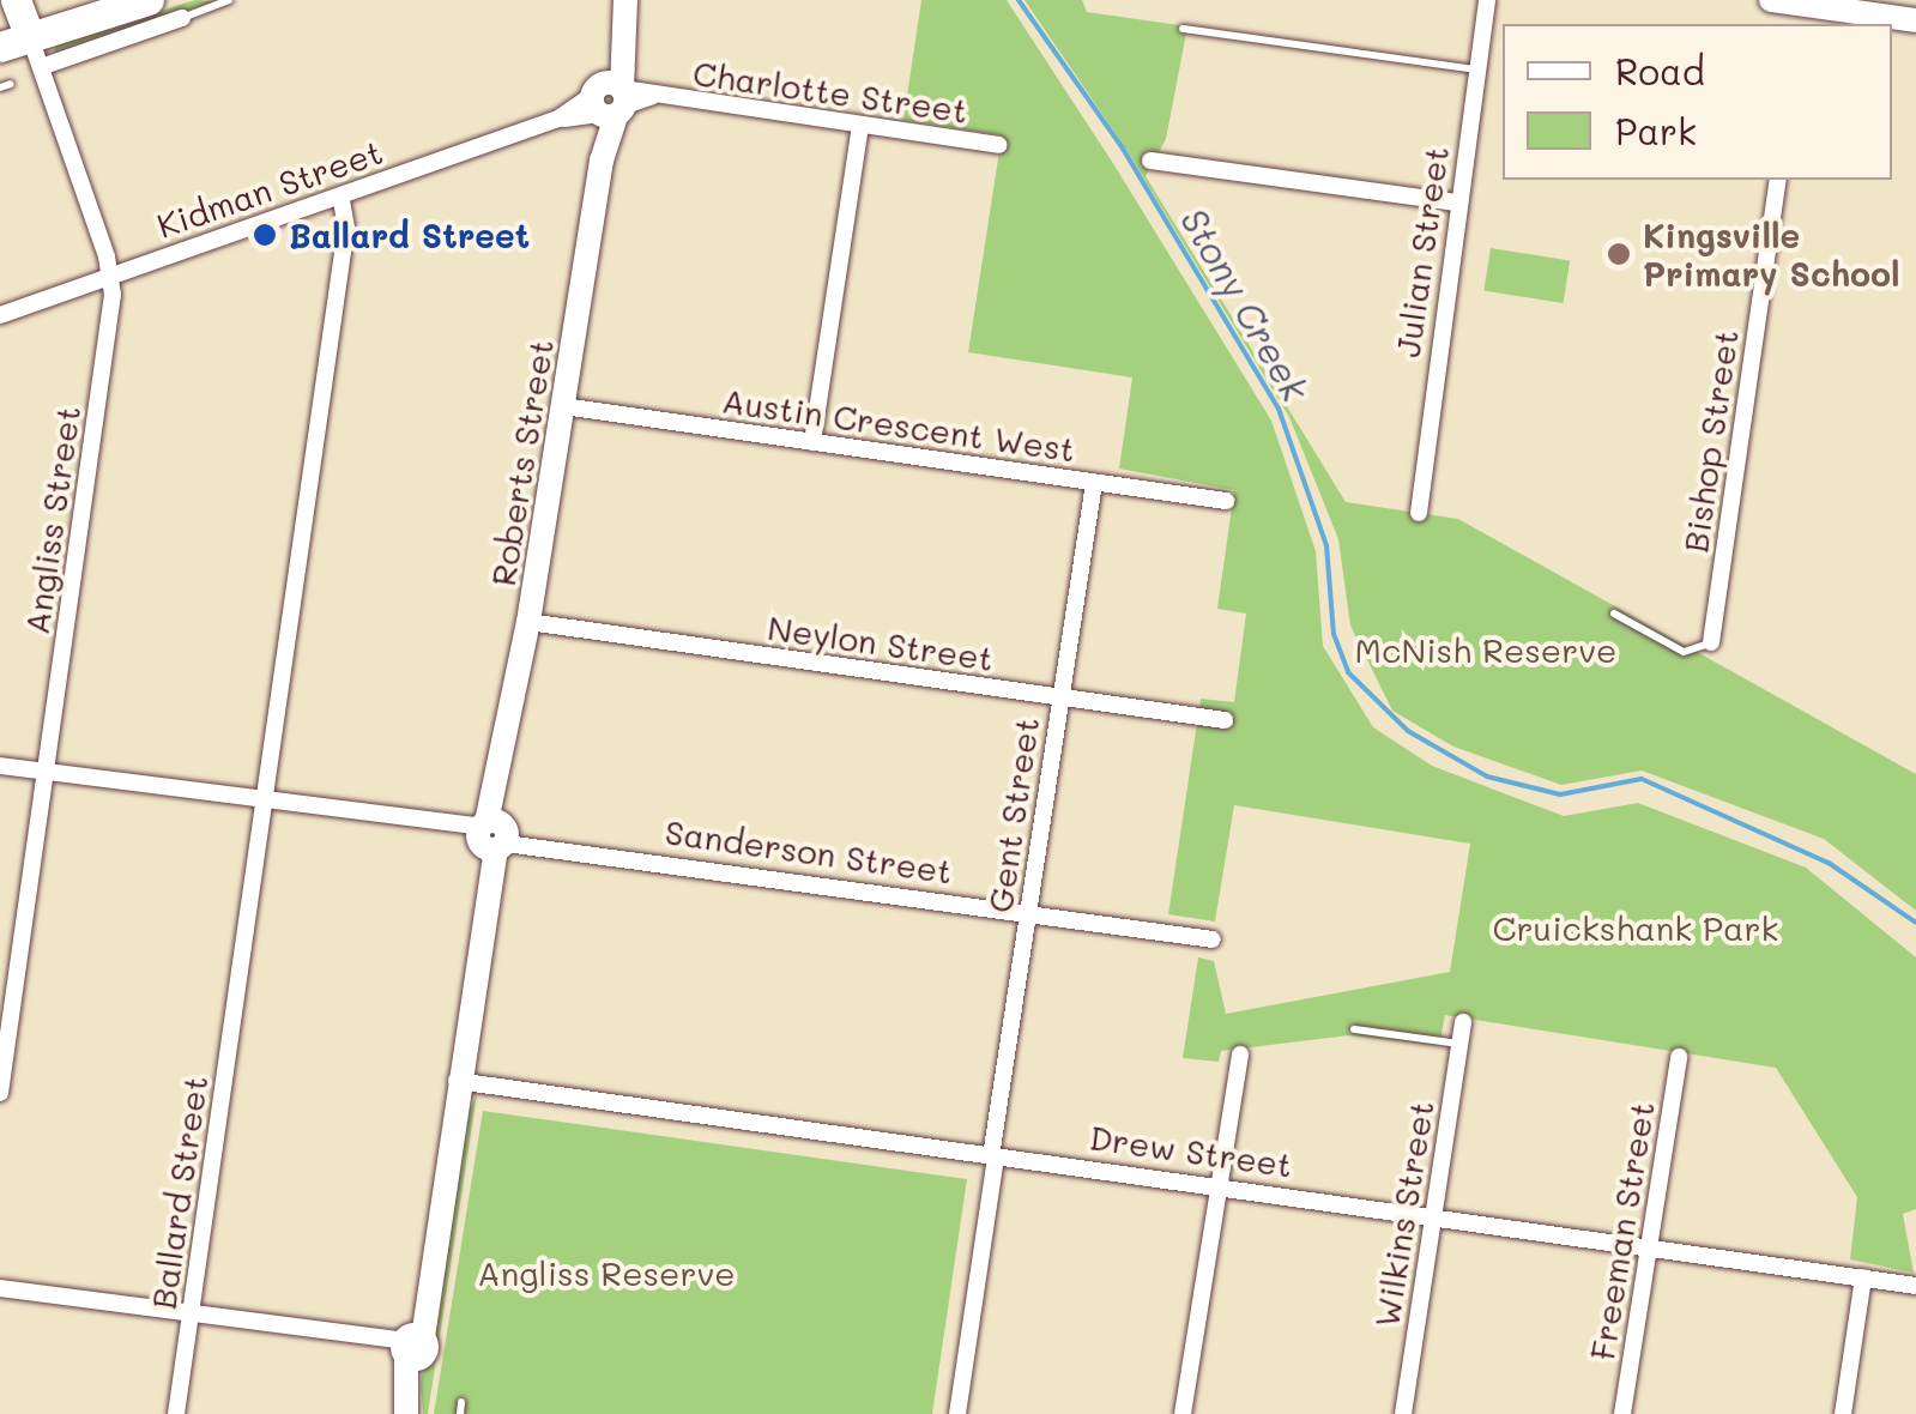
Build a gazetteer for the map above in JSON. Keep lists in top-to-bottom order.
{
  "streets": {
    "street": [
      "Charlotte Street",
      "Kidman Street",
      "Julian Street",
      "Austin Crescent West",
      "Bishop Street",
      "Roberts Street",
      "Angliss Street",
      "Neylon Street",
      "Gent Street",
      "Sanderson Street",
      "Drew Street",
      "Ballard Street",
      "Wilkins Street",
      "Freeman Street"
    ]
  },
  "crossings": [
    ["Charlotte Street", "Kidman Street"],
    ["Charlotte Street", "Roberts Street"],
    ["Kidman Street", "Roberts Street"],
    ["Kidman Street", "Angliss Street"],
    ["Kidman Street", "Ballard Street"],
    ["Austin Crescent West", "Roberts Street"],
    ["Austin Crescent West", "Gent Street"],
    ["Roberts Street", "Neylon Street"],
    ["Roberts Street", "Sanderson Street"],
    ["Roberts Street", "Drew Street"],
    ["Angliss Street", "Sanderson Street"],
    ["Neylon Street", "Gent Street"],
    ["Gent Street", "Sanderson Street"],
    ["Gent Street", "Drew Street"],
    ["Sanderson Street", "Ballard Street"],
    ["Drew Street", "Wilkins Street"],
    ["Drew Street", "Freeman Street"]
  ],
  "water": ["Stony Creek"],
  "parks": ["McNish Reserve", "Cruickshank Park", "Angliss Reserve"],
  "places": ["Ballard Street", "Kingsville Primary School"],
  "legend": ["Road", "Park"]
}
